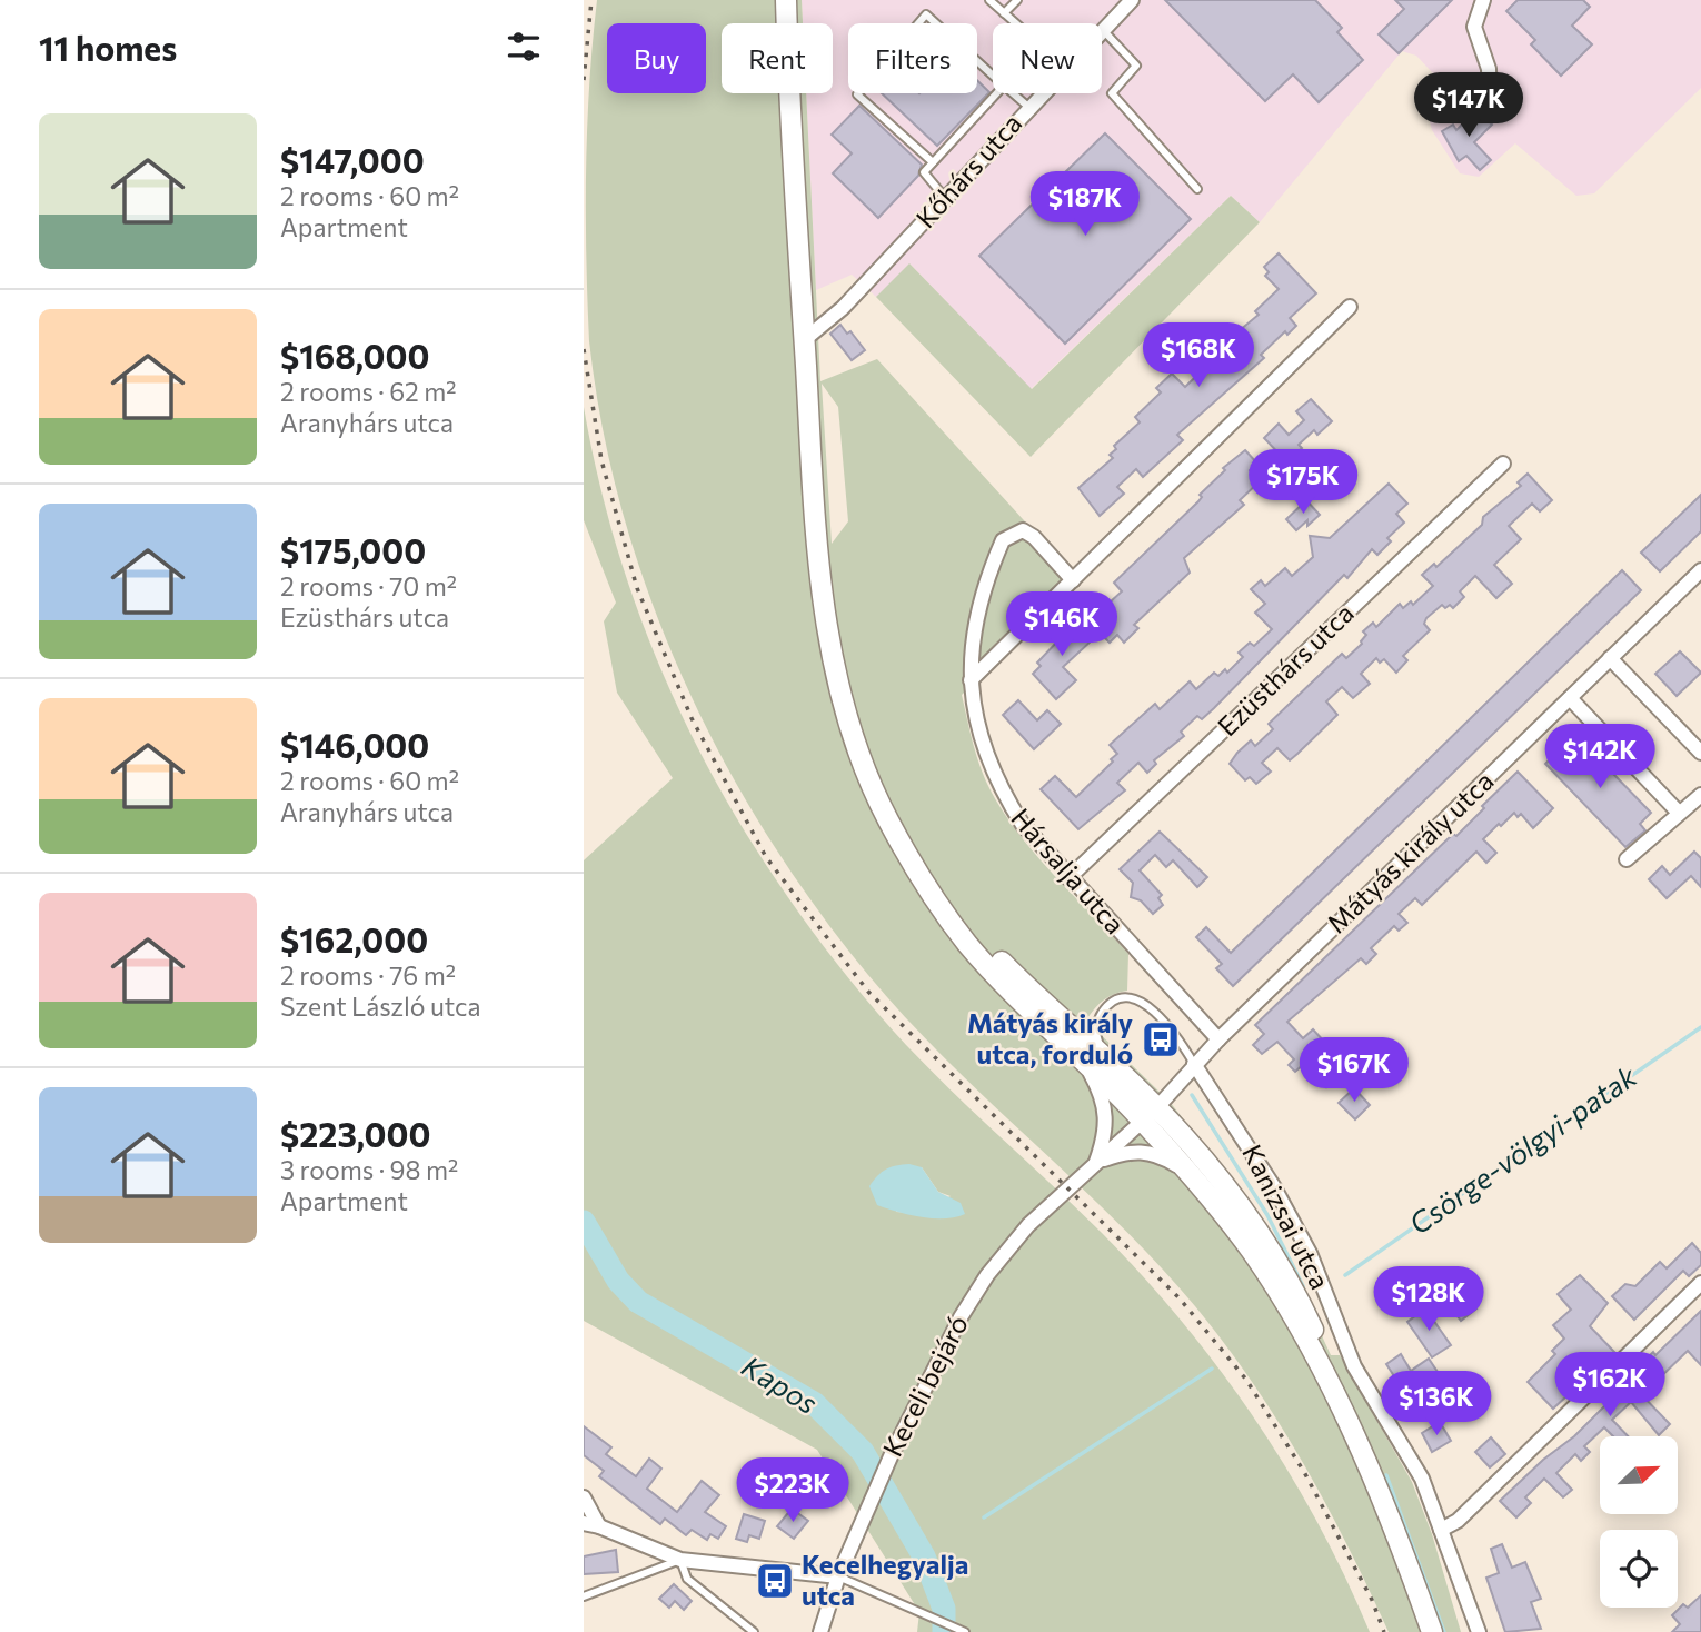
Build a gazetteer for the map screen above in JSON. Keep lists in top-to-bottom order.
{
  "streets": {
    "street": [
      "Kőhárs utca",
      "Ezüsthárs utca",
      "Mátyás király utca",
      "Hársalja utca",
      "Kanizsai utca",
      "Keceli bejáró"
    ]
  },
  "crossings": [
    ["Ezüsthárs utca", "Hársalja utca"],
    ["Mátyás király utca", "Hársalja utca"],
    ["Mátyás király utca", "Kanizsai utca"],
    ["Mátyás király utca", "Keceli bejáró"],
    ["Kanizsai utca", "Keceli bejáró"]
  ],
  "water": ["Csörge-völgyi-patak", "Kapos"],
  "places": {
    "bus stop": ["Mátyás király utca, forduló", "Kecelhegyalja utca"]
  },
  "north": "top right",
  "page": {
    "heading": "11 homes",
    "chip": [
      "Buy",
      "Rent",
      "Filters",
      "New"
    ],
    "price": [
      "$147K",
      "$187K",
      "$168K",
      "$175K",
      "$146K",
      "$142K",
      "$167K",
      "$128K",
      "$162K",
      "$136K",
      "$223K"
    ],
    "list": [
      {
        "name": "$147,000",
        "note": "2 rooms · 60 m² · Apartment"
      },
      {
        "name": "$168,000",
        "note": "2 rooms · 62 m² · Aranyhárs utca"
      },
      {
        "name": "$175,000",
        "note": "2 rooms · 70 m² · Ezüsthárs utca"
      },
      {
        "name": "$146,000",
        "note": "2 rooms · 60 m² · Aranyhárs utca"
      },
      {
        "name": "$162,000",
        "note": "2 rooms · 76 m² · Szent László utca"
      },
      {
        "name": "$223,000",
        "note": "3 rooms · 98 m² · Apartment"
      }
    ]
  }
}
